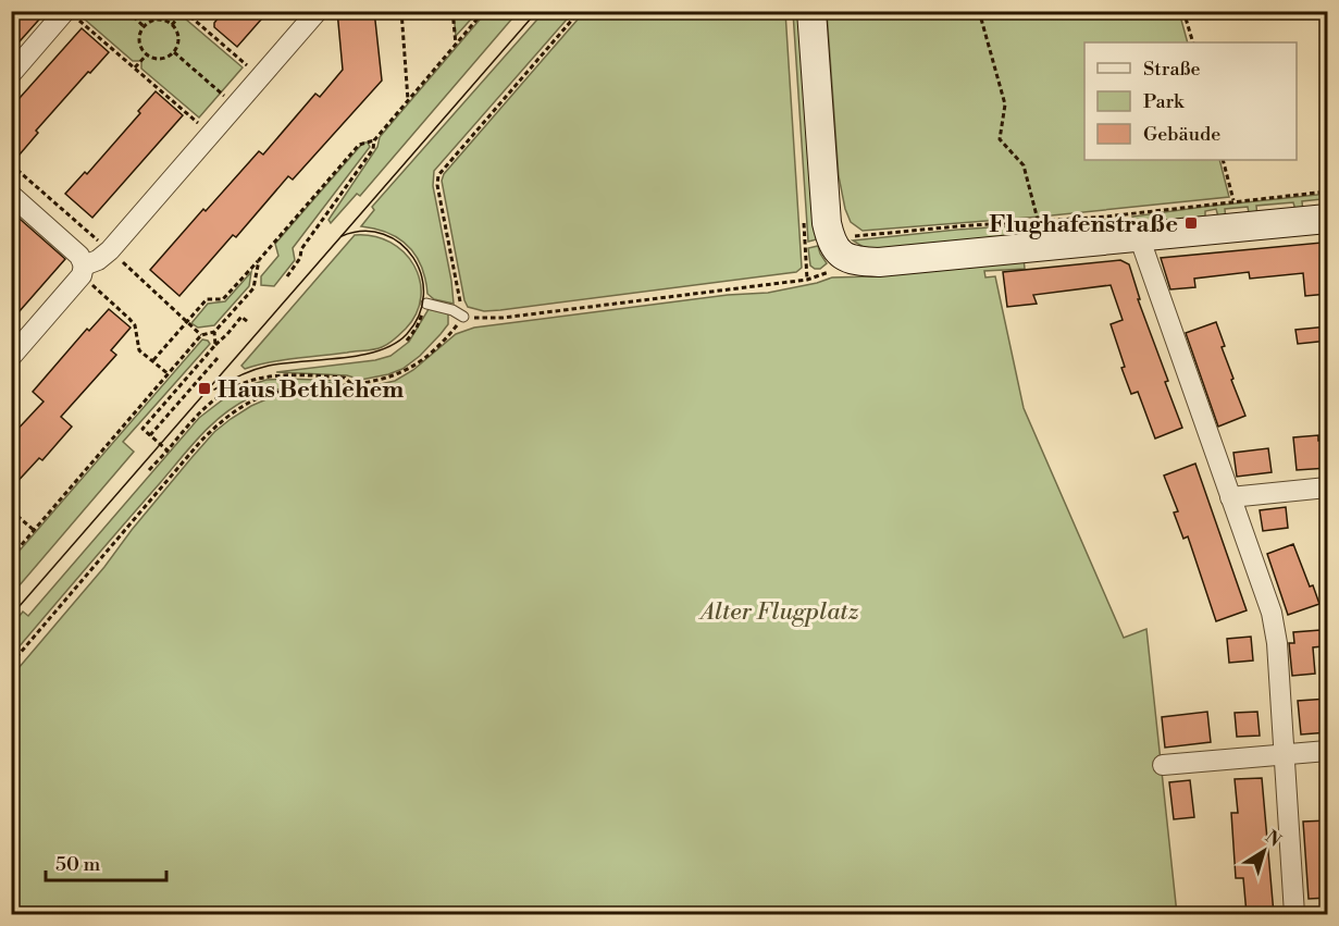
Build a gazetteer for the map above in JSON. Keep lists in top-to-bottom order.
{
  "parks": ["Alter Flugplatz"],
  "places": {
    "transit": ["Flughafenstraße", "Haus Bethlehem"]
  },
  "legend": ["Straße", "Park", "Gebäude"],
  "scale_bar": "50 m",
  "north": "top right"
}
